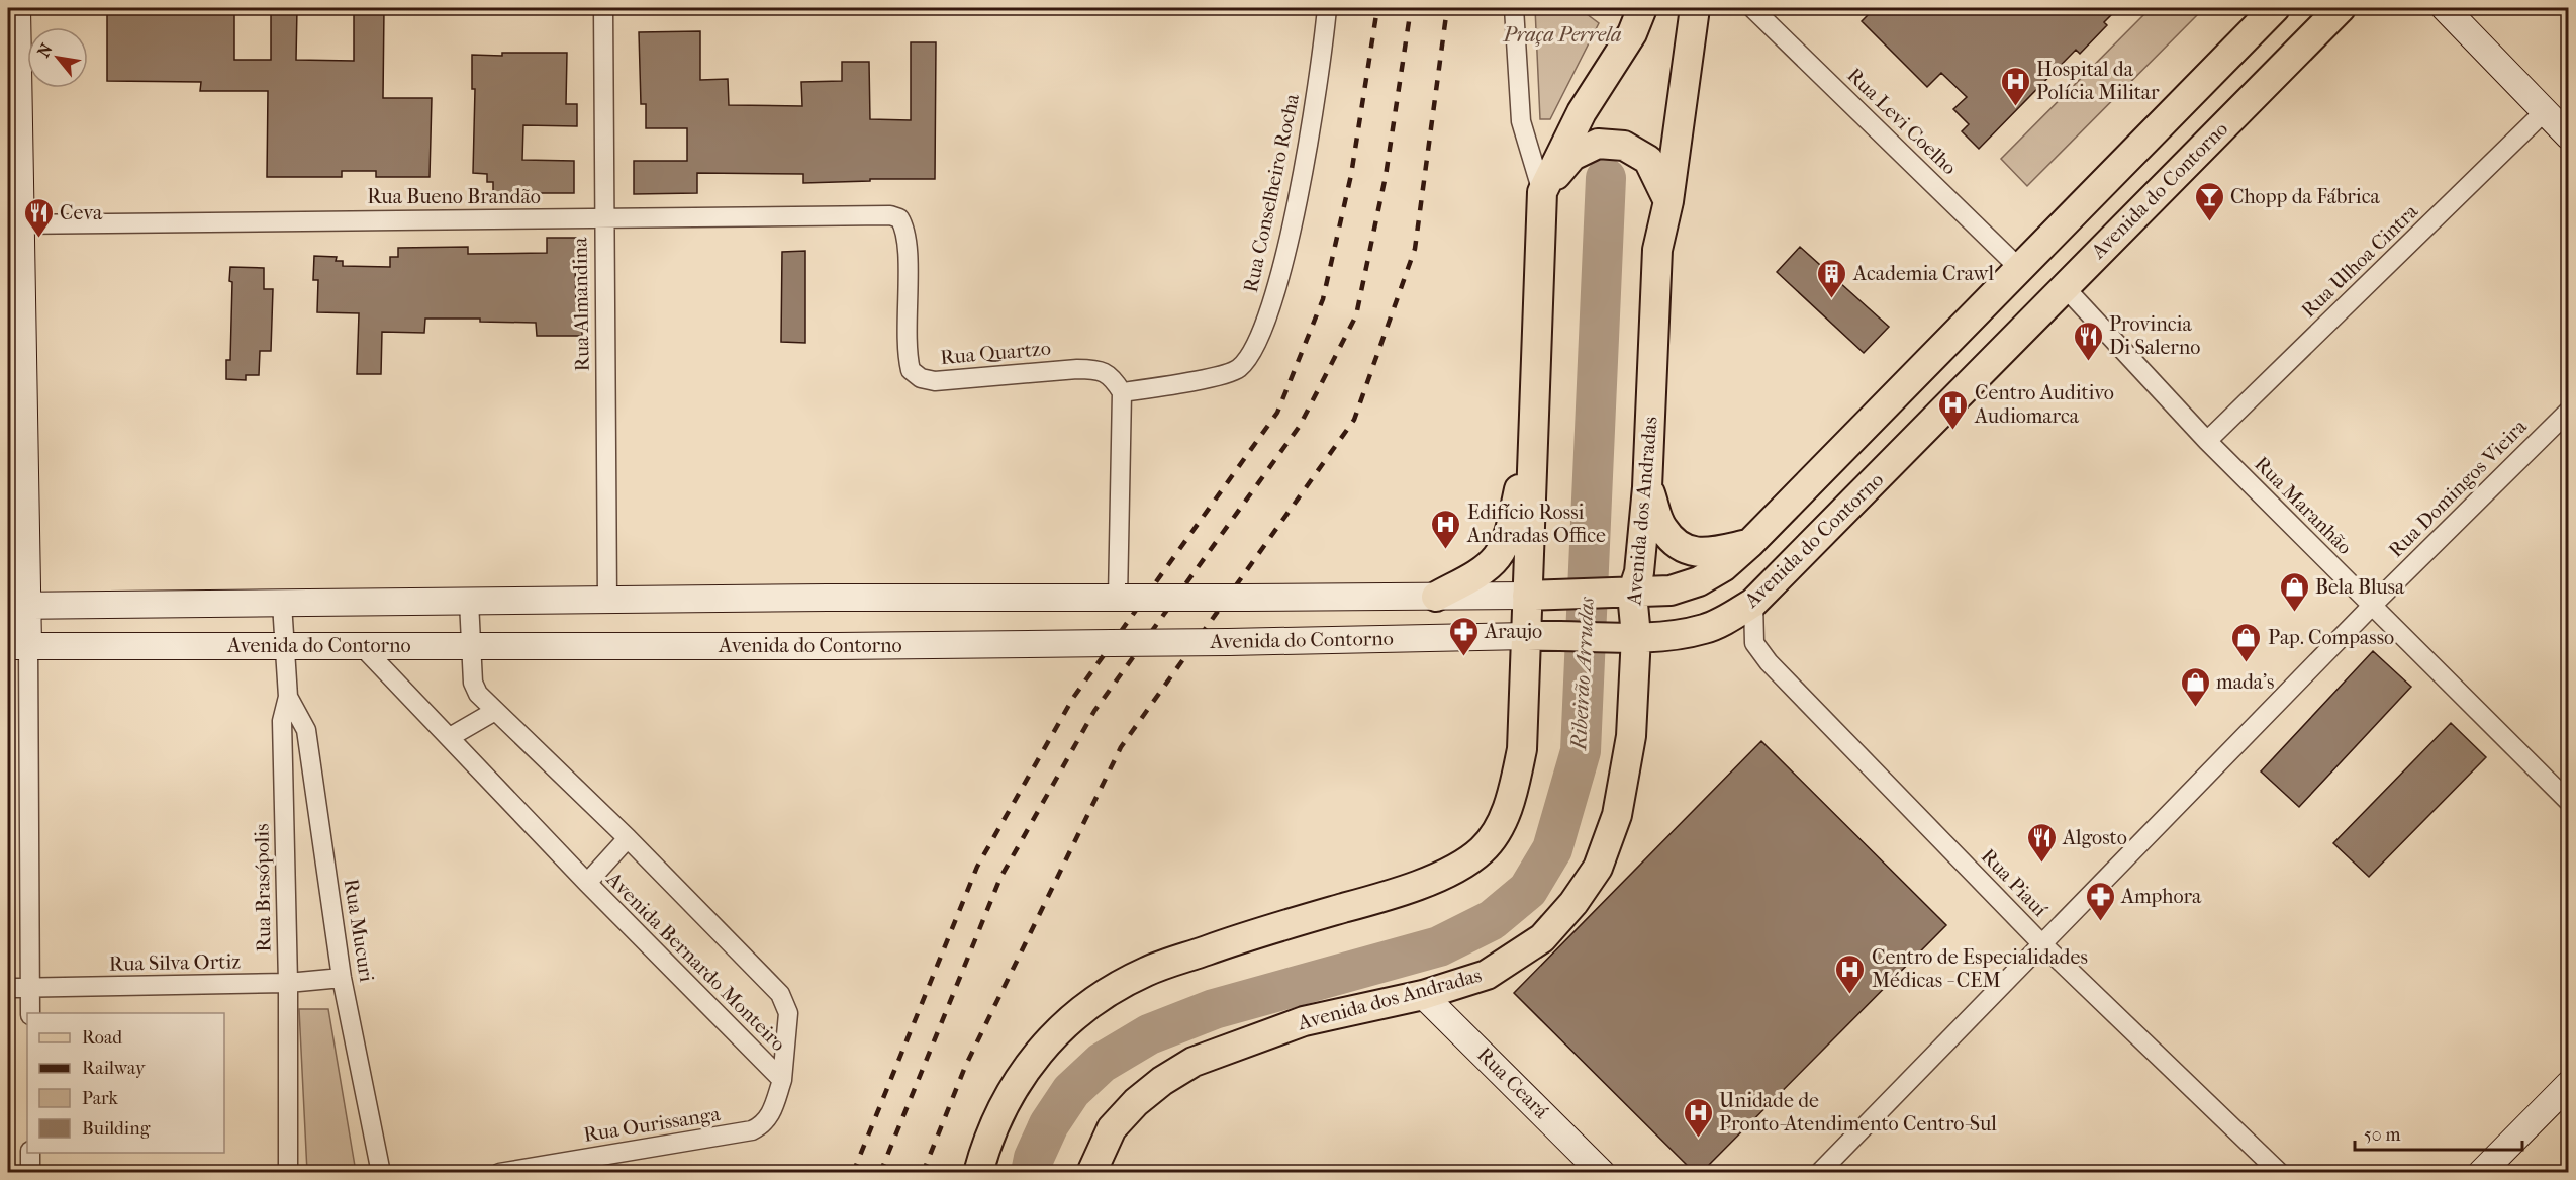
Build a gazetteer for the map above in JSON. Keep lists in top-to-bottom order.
{
  "streets": {
    "main road": ["Avenida do Contorno", "Avenida dos Andradas", "Rua Ceará"],
    "street": [
      "Rua Levi Coelho",
      "Rua Conselheiro Rocha",
      "Rua Bueno Brandão",
      "Rua Ulhoa Cintra",
      "Rua Almandina",
      "Rua Quartzo",
      "Rua Domingos Vieira",
      "Rua Maranhão",
      "Rua Piauí",
      "Rua Brasópolis",
      "Rua Mucuri",
      "Avenida Bernardo Monteiro",
      "Rua Silva Ortiz",
      "Rua Ourissanga"
    ]
  },
  "crossings": [
    ["Rua Levi Coelho", "Avenida do Contorno"],
    ["Avenida do Contorno", "Rua Almandina"],
    ["Avenida do Contorno", "Rua Maranhão"],
    ["Avenida do Contorno", "Avenida dos Andradas"],
    ["Avenida do Contorno", "Rua Piauí"],
    ["Avenida do Contorno", "Rua Brasópolis"],
    ["Avenida do Contorno", "Avenida Bernardo Monteiro"],
    ["Rua Conselheiro Rocha", "Rua Quartzo"],
    ["Rua Bueno Brandão", "Rua Almandina"],
    ["Rua Bueno Brandão", "Rua Quartzo"],
    ["Rua Ulhoa Cintra", "Rua Maranhão"],
    ["Rua Domingos Vieira", "Rua Maranhão"],
    ["Rua Domingos Vieira", "Rua Piauí"],
    ["Avenida dos Andradas", "Rua Ceará"],
    ["Rua Brasópolis", "Rua Mucuri"],
    ["Rua Brasópolis", "Rua Silva Ortiz"],
    ["Rua Mucuri", "Rua Silva Ortiz"],
    ["Avenida Bernardo Monteiro", "Rua Ourissanga"]
  ],
  "water": ["Ribeirão Arrudas"],
  "parks": ["Praça Perrela"],
  "places": {
    "hospital": [
      "Hospital da Polícia Militar",
      "Centro Auditivo Audiomarca",
      "Edifício Rossi Andradas Office",
      "Centro de Especialidades Médicas - CEM",
      "Unidade de Pronto-Atendimento Centro-Sul"
    ],
    "bar": ["Chopp da Fábrica"],
    "restaurant": ["Ceva", "Provincia Di Salerno", "Algosto"],
    "building": ["Academia Crawl"],
    "shop": ["Bela Blusa", "Pap. Compasso", "mada's"],
    "pharmacy": ["Araujo", "Amphora"]
  },
  "legend": [
    "Road",
    "Railway",
    "Park",
    "Building"
  ],
  "scale_bar": "50 m",
  "north": "top left"
}
